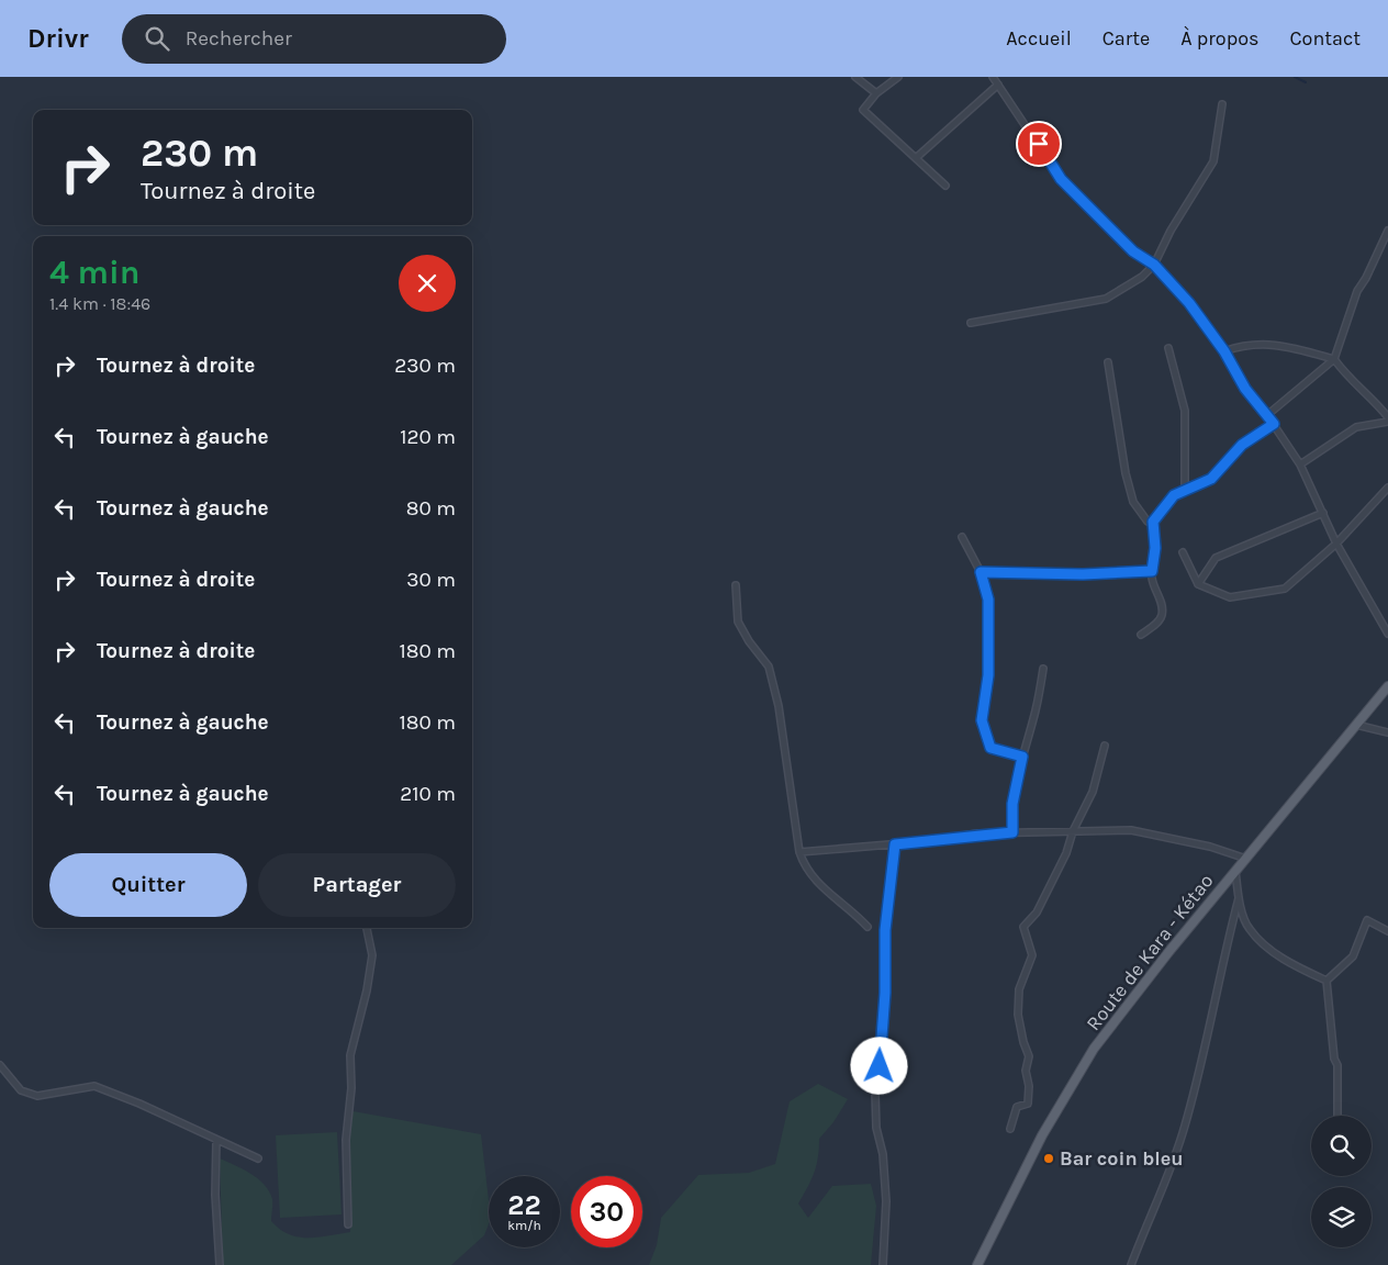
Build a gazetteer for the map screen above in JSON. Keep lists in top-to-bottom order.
{
  "streets": {
    "main road": ["Route de Kara - Kétao"]
  },
  "places": ["Bar coin bleu"],
  "page": {
    "header": "Drivr",
    "search": "Rechercher",
    "nav": [
      "Accueil",
      "Carte",
      "À propos",
      "Contact"
    ],
    "turn": ["230 m", "Tournez à droite"],
    "heading": ["4 min", "1.4 km · 18:46"],
    "list": [
      {
        "name": "Tournez à droite",
        "value": "230 m"
      },
      {
        "name": "Tournez à gauche",
        "value": "120 m"
      },
      {
        "name": "Tournez à gauche",
        "value": "80 m"
      },
      {
        "name": "Tournez à droite",
        "value": "30 m"
      },
      {
        "name": "Tournez à droite",
        "value": "180 m"
      },
      {
        "name": "Tournez à gauche",
        "value": "180 m"
      },
      {
        "name": "Tournez à gauche",
        "value": "210 m"
      }
    ],
    "buttons": ["Quitter", "Partager"],
    "speed": "22 km/h",
    "limit": "30"
  }
}
